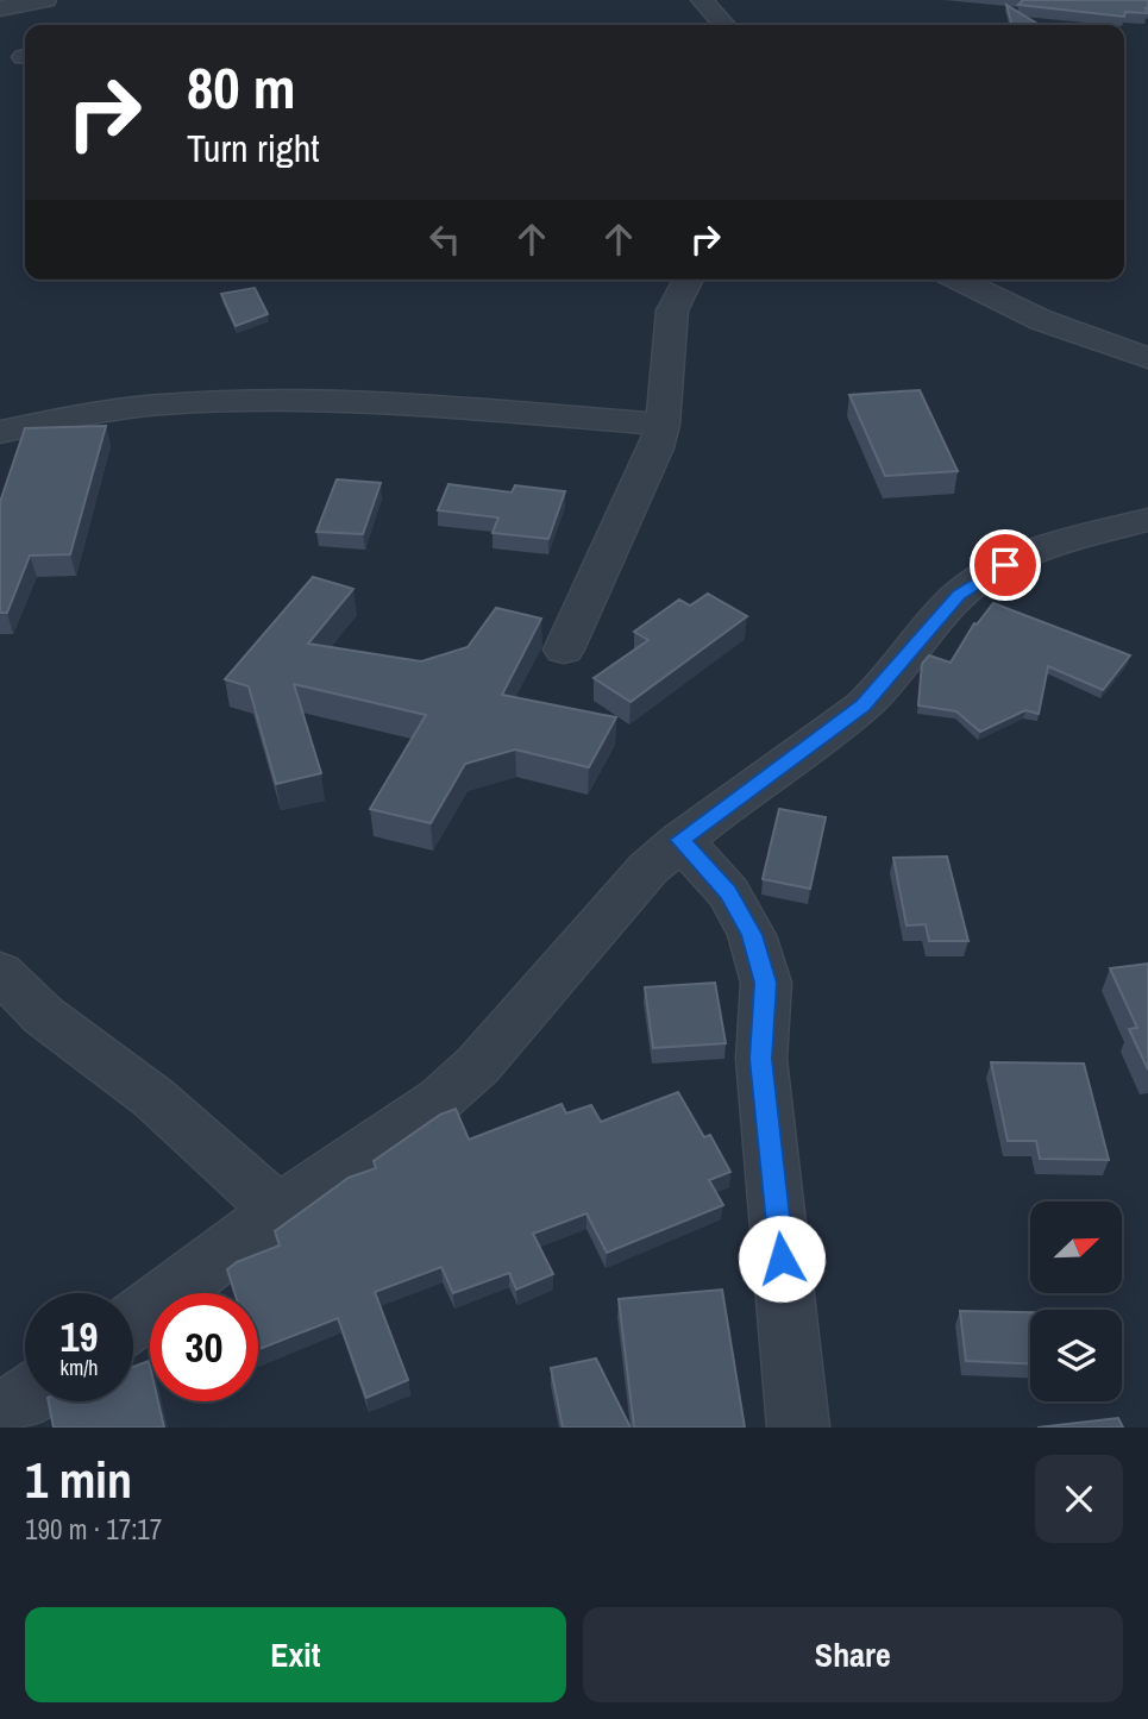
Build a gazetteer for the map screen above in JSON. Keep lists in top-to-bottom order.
{
  "north": "top right",
  "page": {
    "turn": ["80 m", "Turn right"],
    "speed": "19 km/h",
    "limit": "30",
    "heading": ["1 min", "190 m · 17:17"],
    "buttons": ["Exit", "Share"]
  }
}
